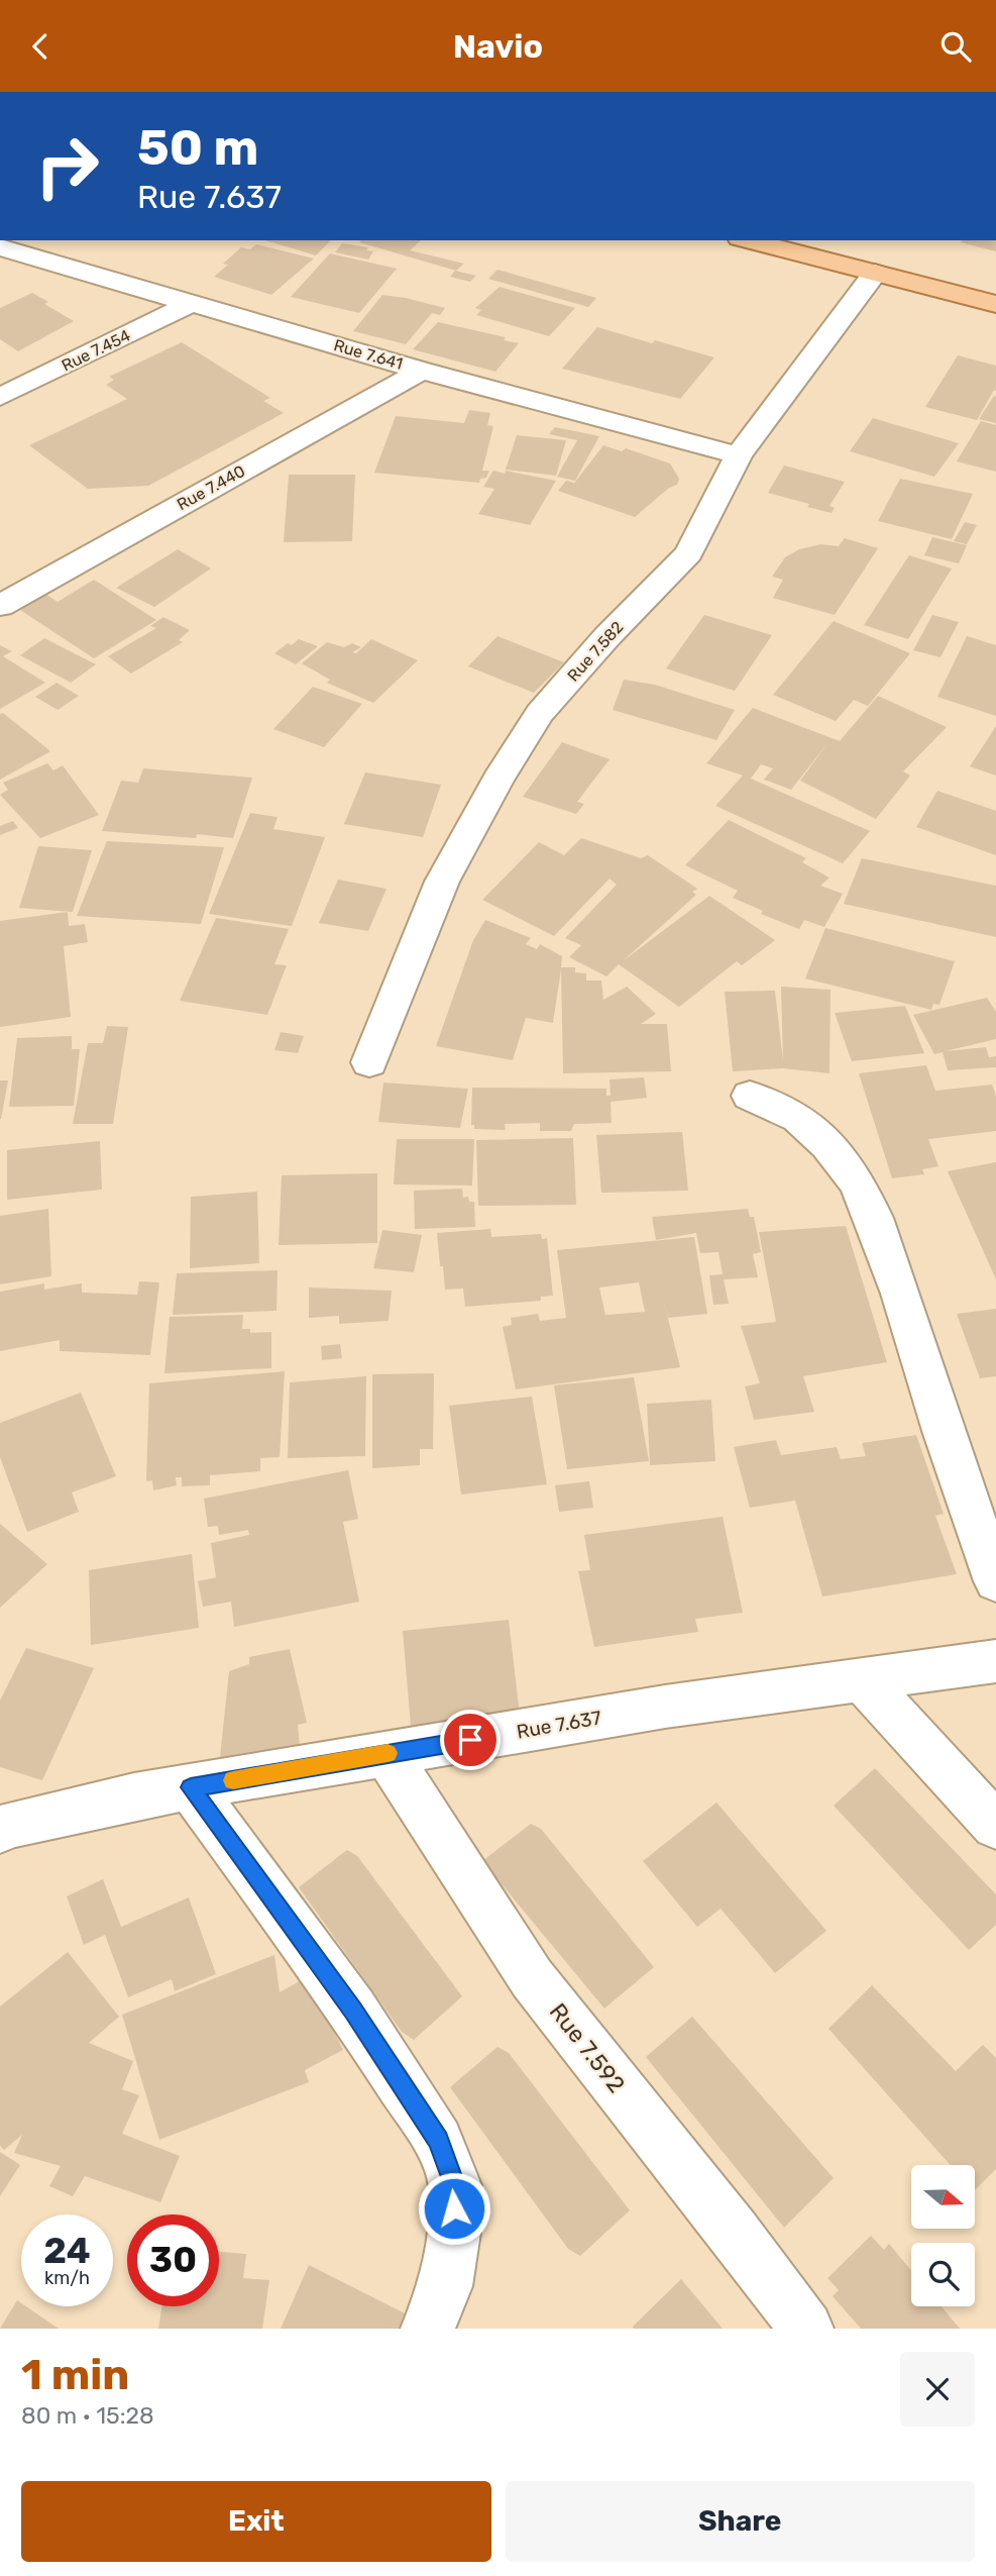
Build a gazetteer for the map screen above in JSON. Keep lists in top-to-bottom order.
{
  "streets": {
    "street": [
      "Rue 7.454",
      "Rue 7.641",
      "Rue 7.440",
      "Rue 7.582",
      "Rue 7.637",
      "Rue 7.592"
    ]
  },
  "crossings": [
    ["Rue 7.454", "Rue 7.641"],
    ["Rue 7.641", "Rue 7.440"],
    ["Rue 7.641", "Rue 7.582"],
    ["Rue 7.637", "Rue 7.592"]
  ],
  "north": "right",
  "page": {
    "header": "Navio",
    "turn": ["50 m", "Rue 7.637"],
    "speed": "24 km/h",
    "limit": "30",
    "heading": ["1 min", "80 m · 15:28"],
    "buttons": ["Exit", "Share"]
  }
}
